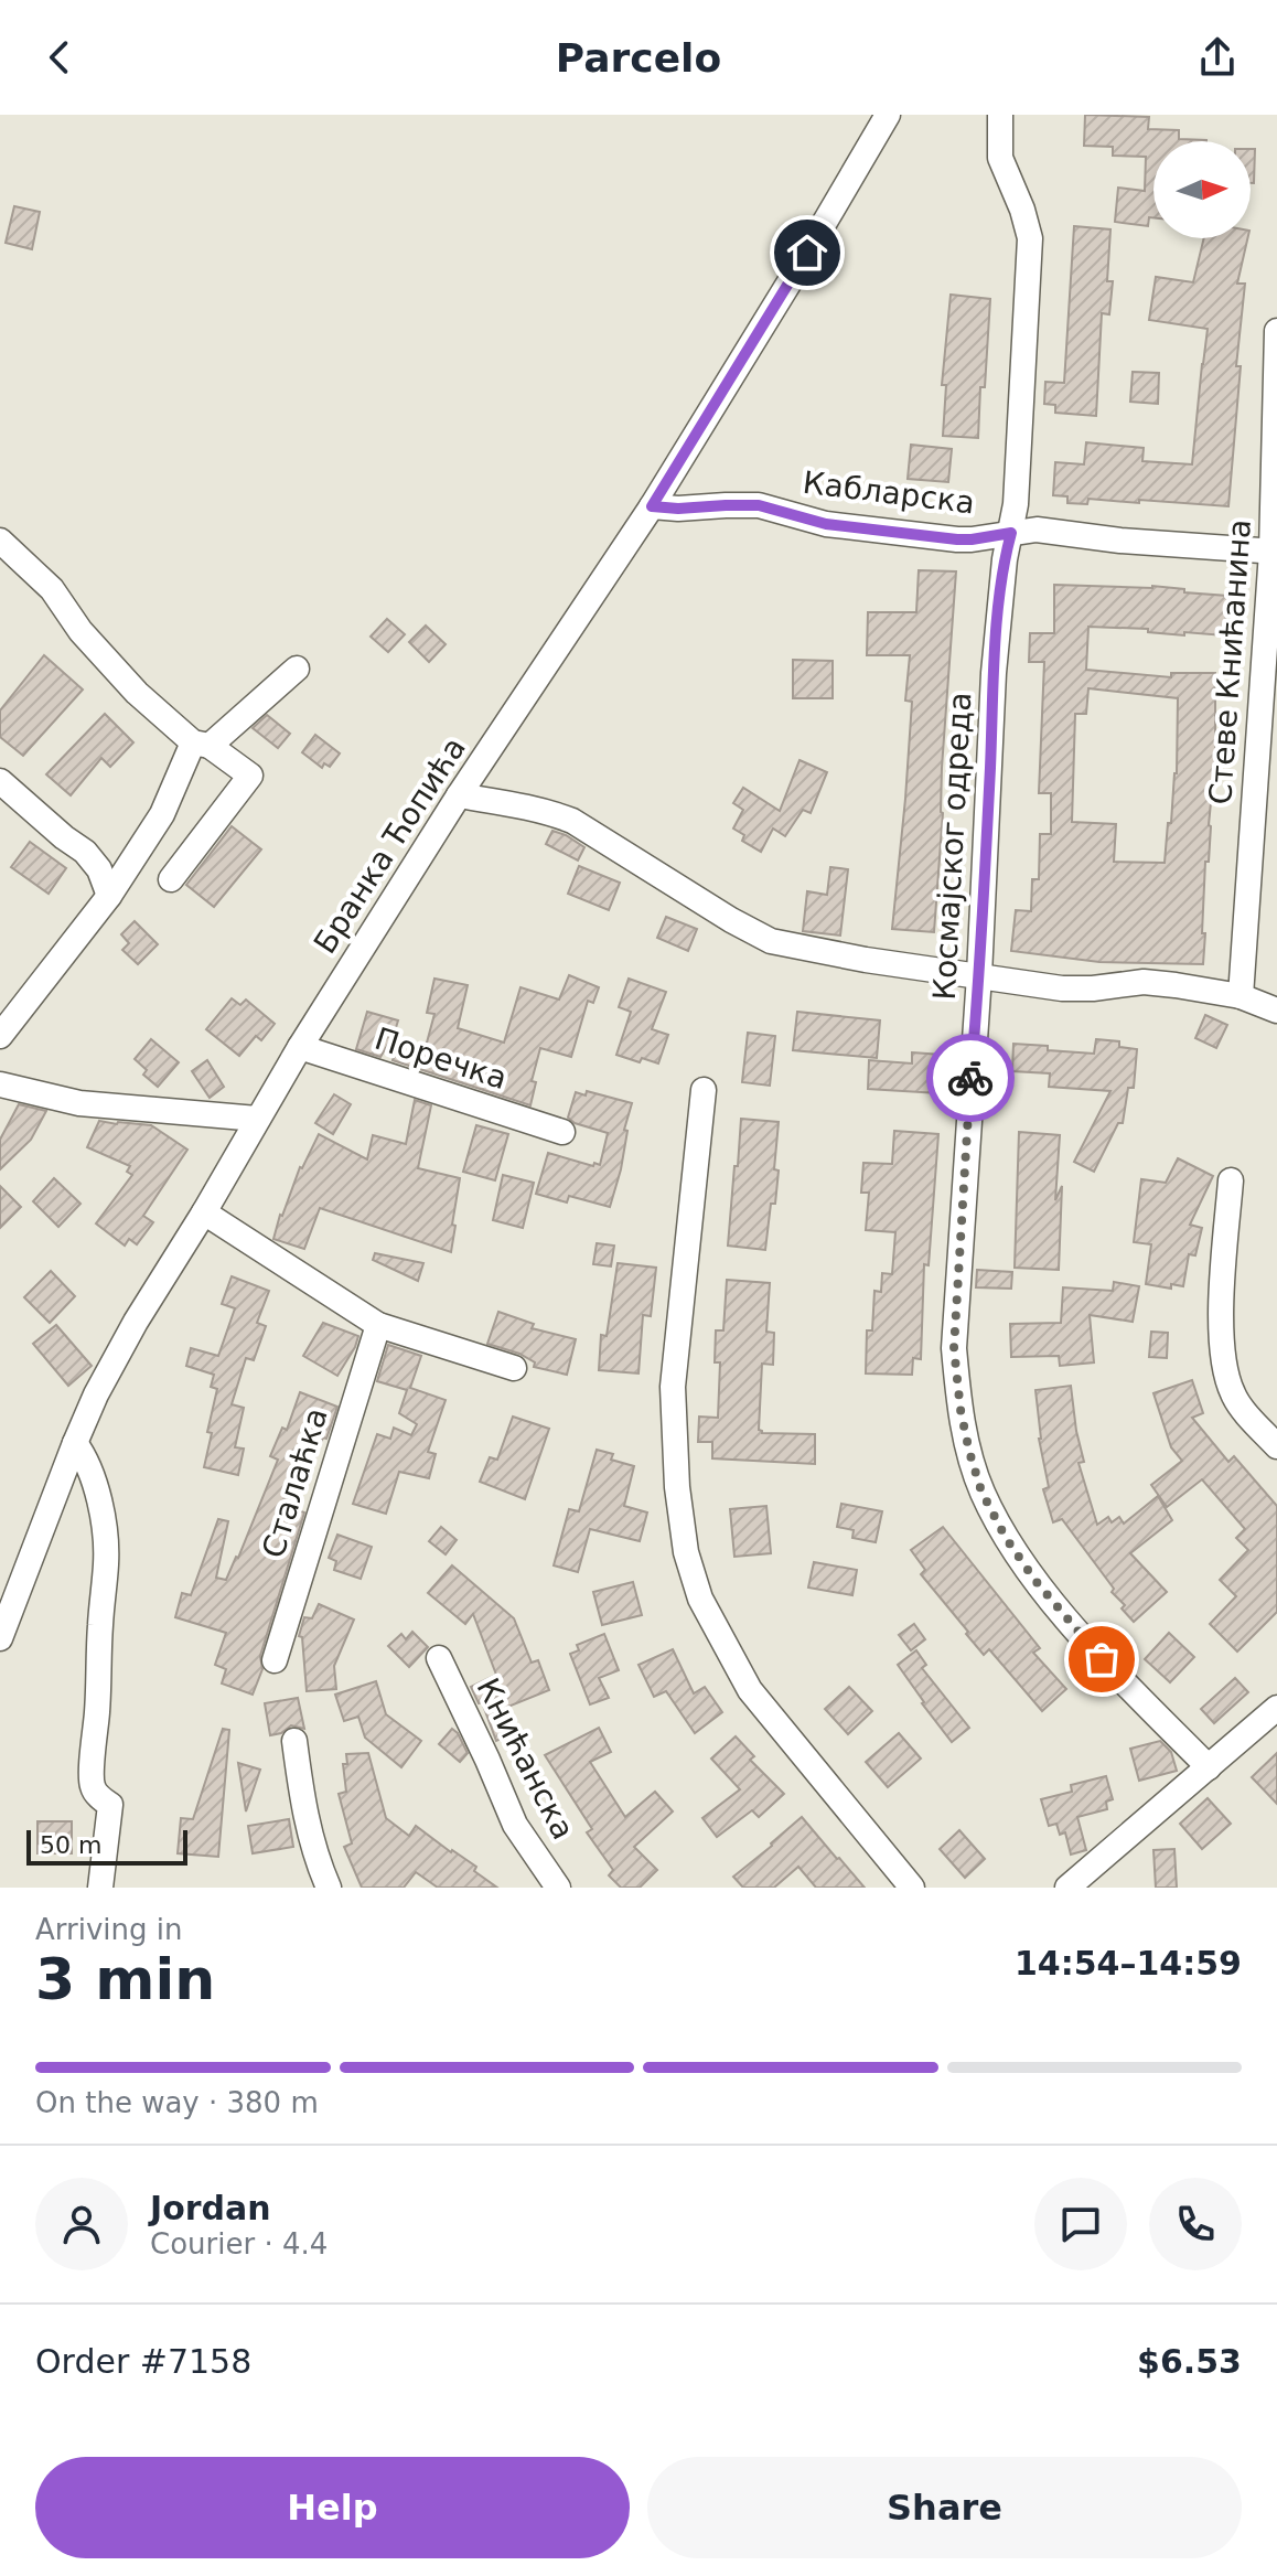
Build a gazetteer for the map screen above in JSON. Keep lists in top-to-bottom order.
{
  "streets": {
    "street": [
      "Кабларска",
      "Стеве Книћанина",
      "Бранка Ћопића",
      "Космајског одреда",
      "Поречка",
      "Сталаћка",
      "Книћанска"
    ]
  },
  "crossings": [
    ["Кабларска", "Стеве Книћанина"],
    ["Кабларска", "Бранка Ћопића"],
    ["Кабларска", "Космајског одреда"],
    ["Бранка Ћопића", "Поречка"]
  ],
  "scale_bar": "50 m",
  "north": "right",
  "page": {
    "header": "Parcelo",
    "scale": "50 m",
    "heading": ["3 min", "Arriving in", "14:54–14:59"],
    "panel": [
      "Jordan",
      "Courier · 4.4",
      "Order #7158",
      "$6.53"
    ],
    "bar": "On the way · 380 m",
    "buttons": ["Help", "Share"]
  }
}
